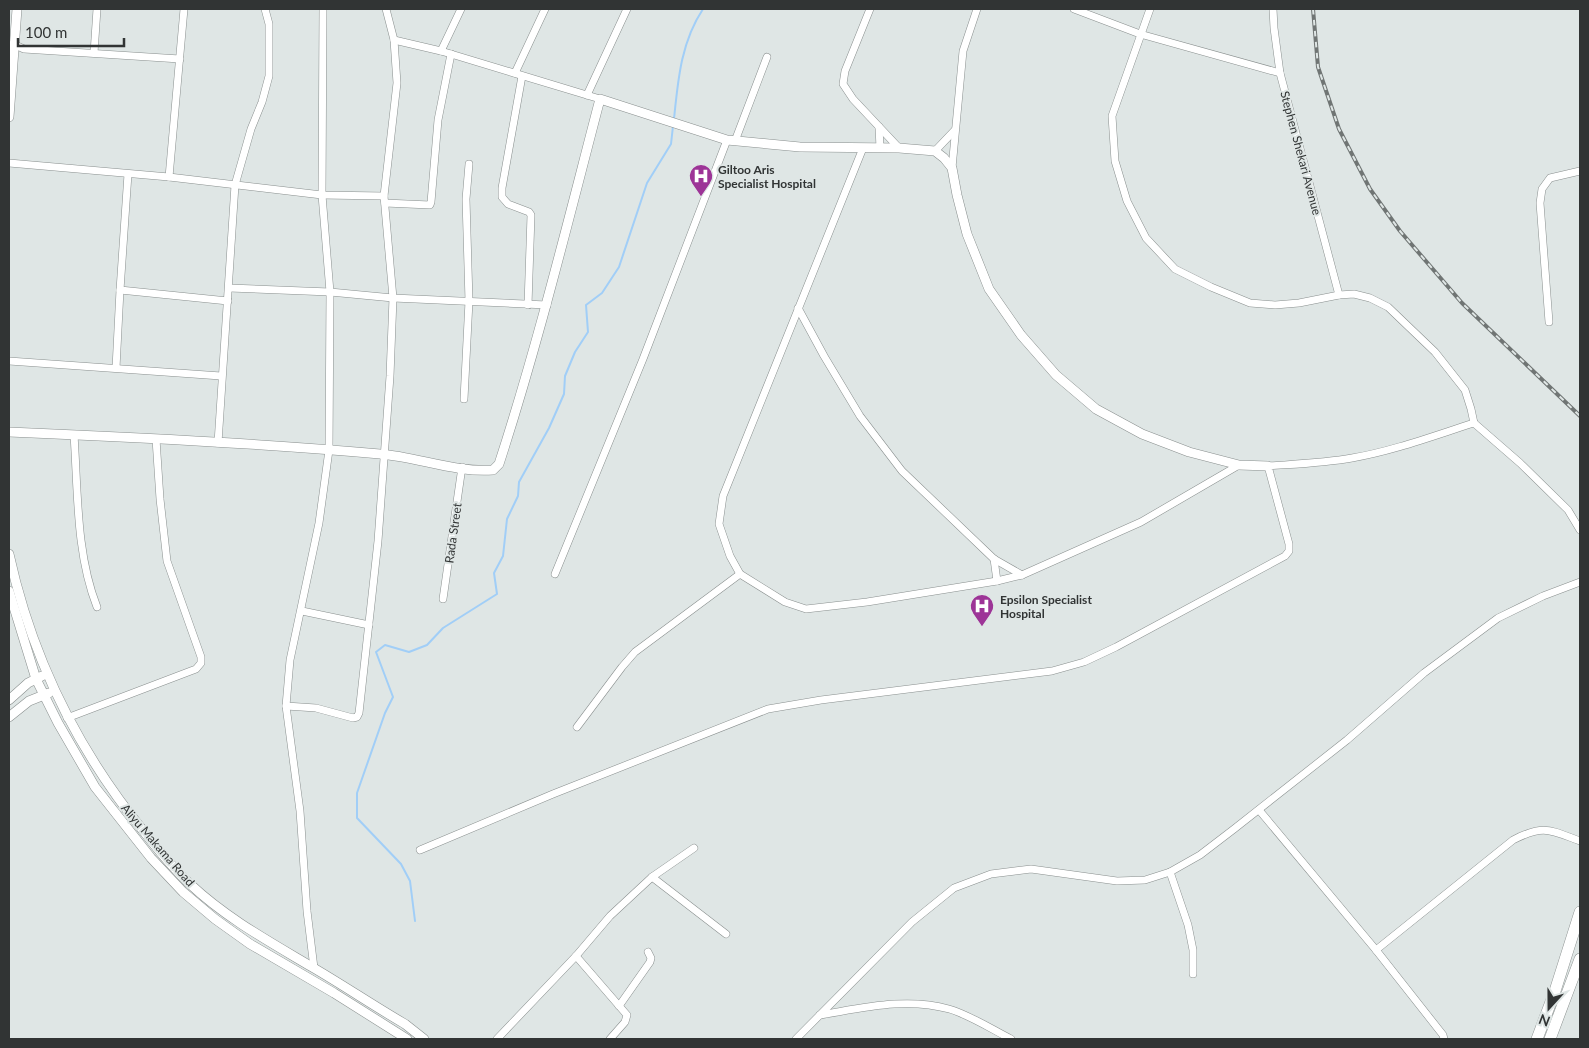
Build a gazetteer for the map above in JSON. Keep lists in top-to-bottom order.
{
  "streets": {
    "street": ["Stephen Shekari Avenue", "Rada Street", "Aliyu Makama Road"]
  },
  "places": {
    "hospital": ["Giltoo Aris Specialist Hospital", "Epsilon Specialist Hospital"]
  },
  "scale_bar": "100 m",
  "north": "bottom"
}
